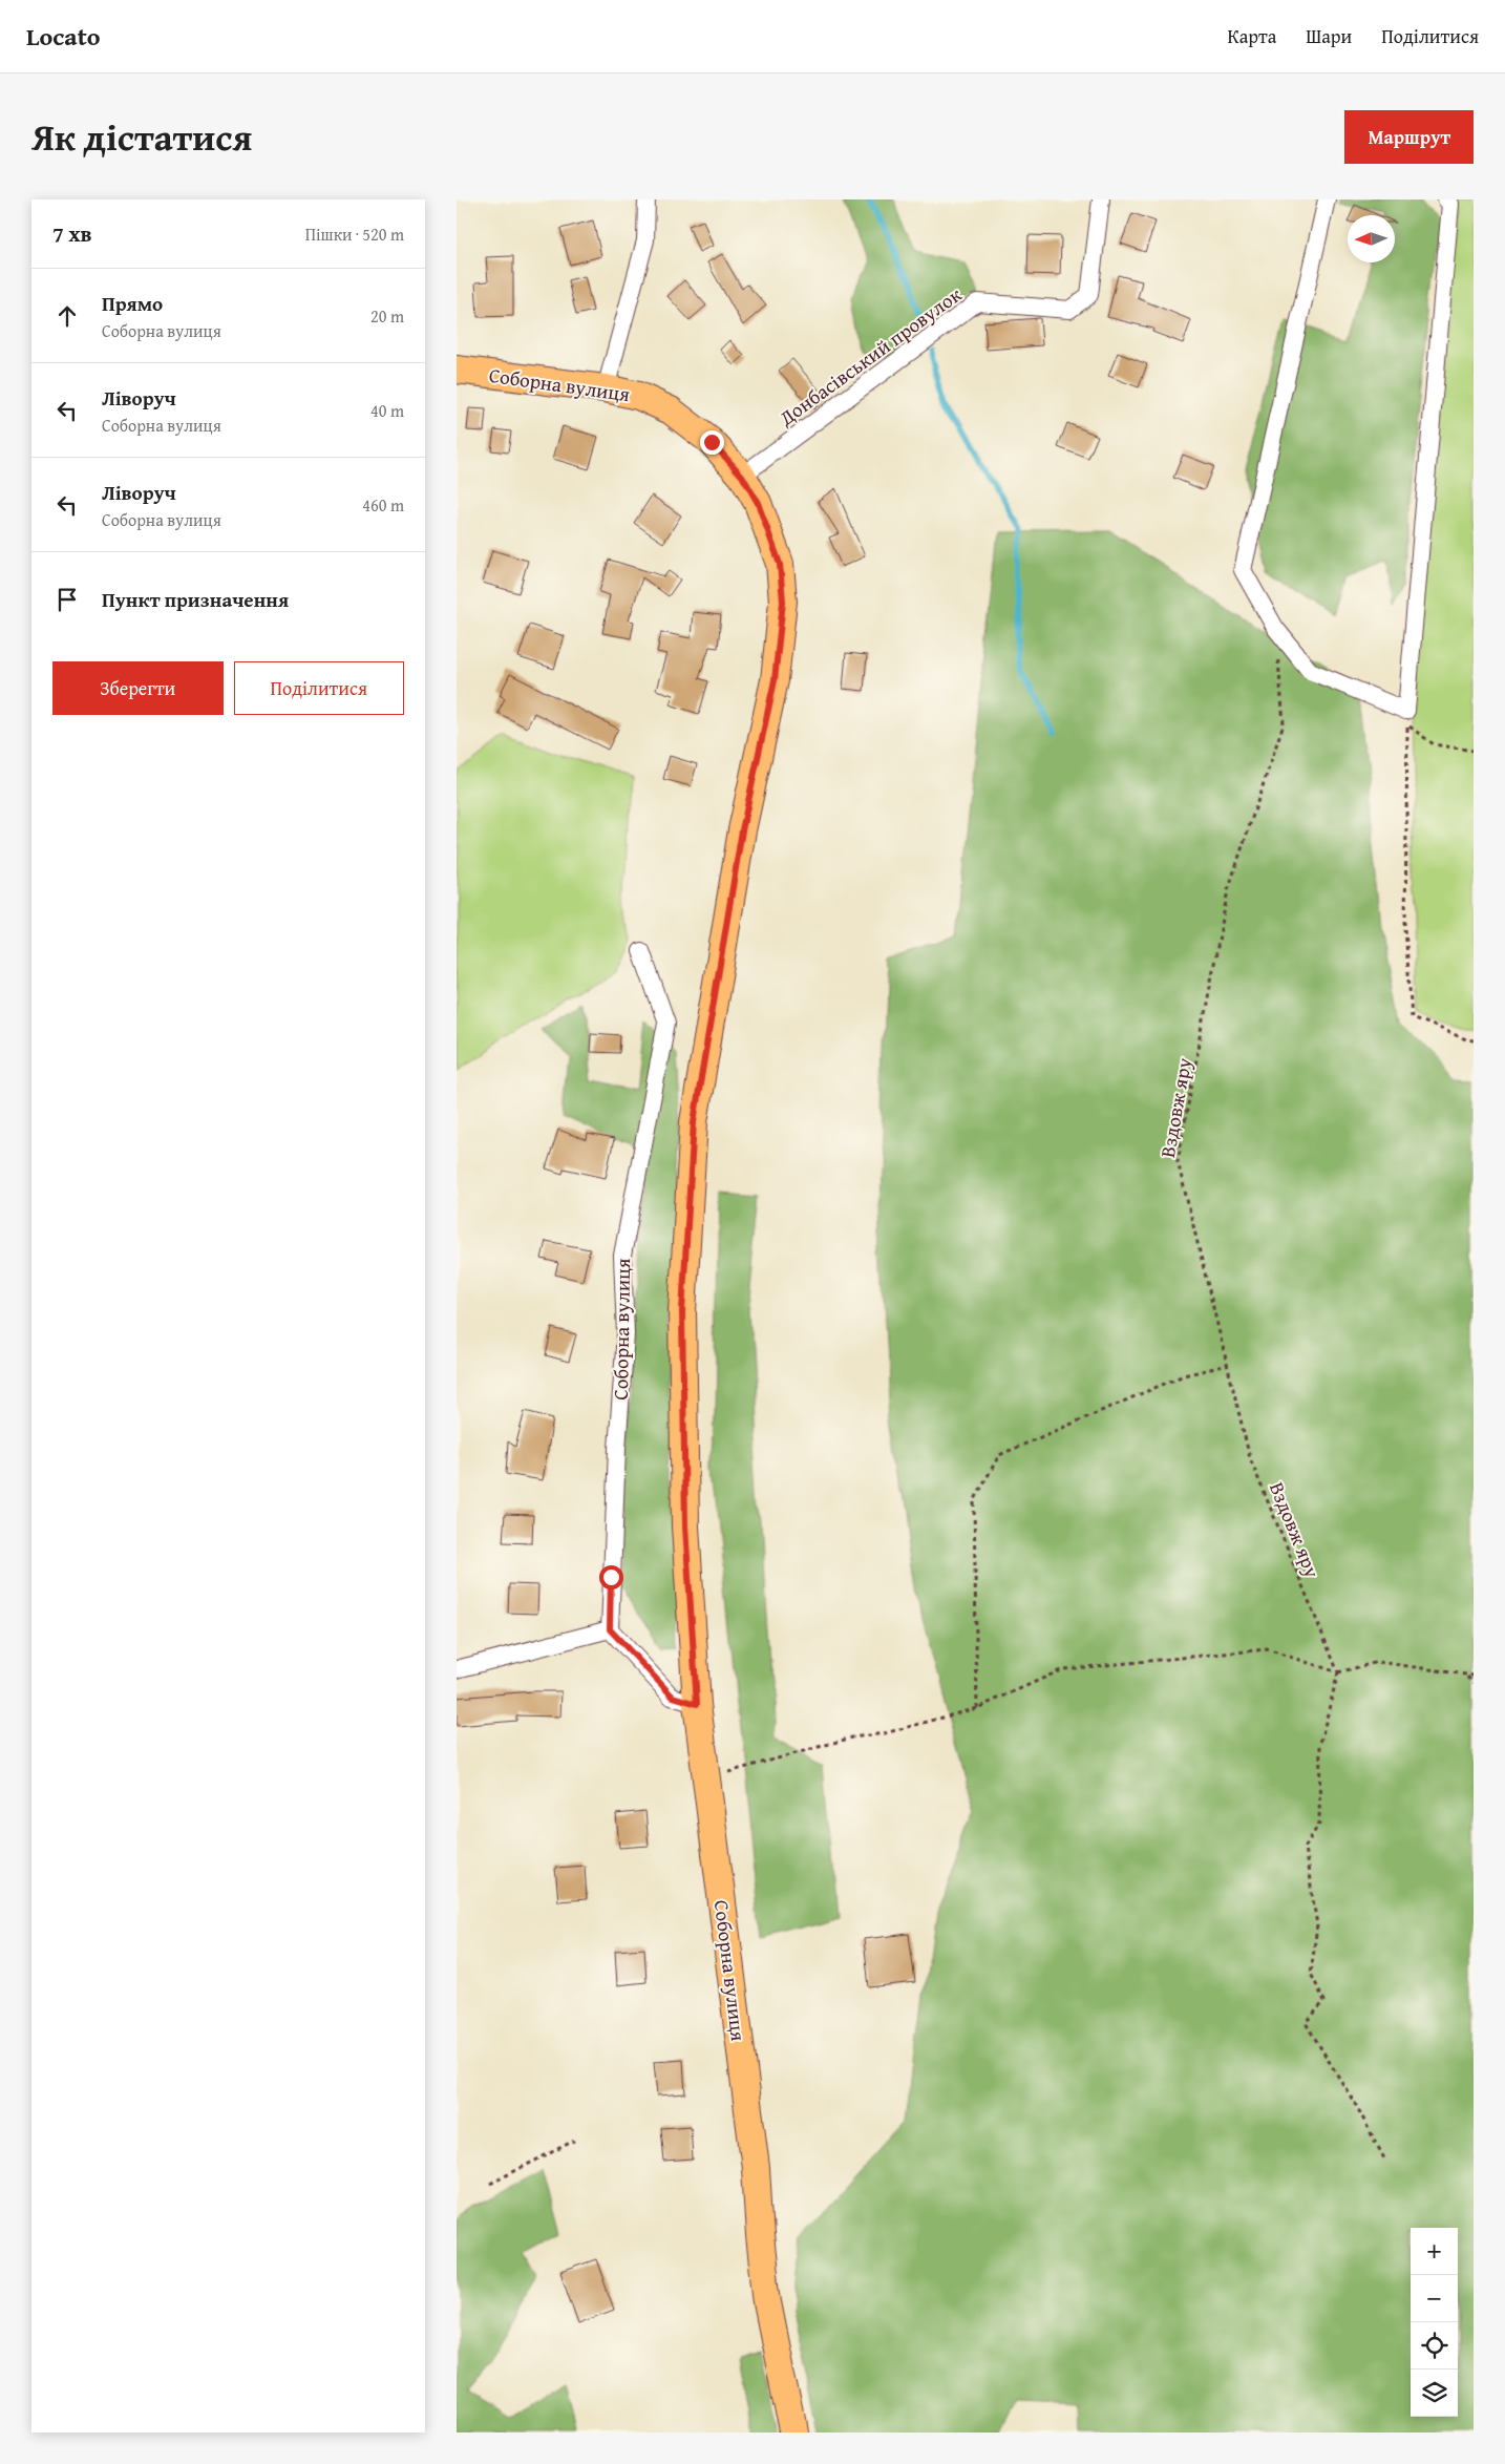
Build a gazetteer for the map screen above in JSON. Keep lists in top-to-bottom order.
{
  "streets": {
    "main road": ["Соборна вулиця"],
    "street": ["Донбасівський провулок"],
    "path": ["Вздовж яру"]
  },
  "crossings": [
    ["Донбасівський провулок", "Соборна вулиця"]
  ],
  "north": "left",
  "page": {
    "header": "Locato",
    "nav": ["Карта", "Шари", "Поділитися"],
    "title": "Як дістатися",
    "buttons": [
      "Маршрут",
      ["Зберегти", "Поділитися"]
    ],
    "heading": ["7 хв", "Пішки · 520 m"],
    "list": [
      ["Прямо", "Соборна вулиця", "20 m"],
      ["Ліворуч", "Соборна вулиця", "40 m"],
      ["Ліворуч", "Соборна вулиця", "460 m"],
      "Пункт призначення"
    ],
    "map_buttons": ["+", "−"]
  }
}
